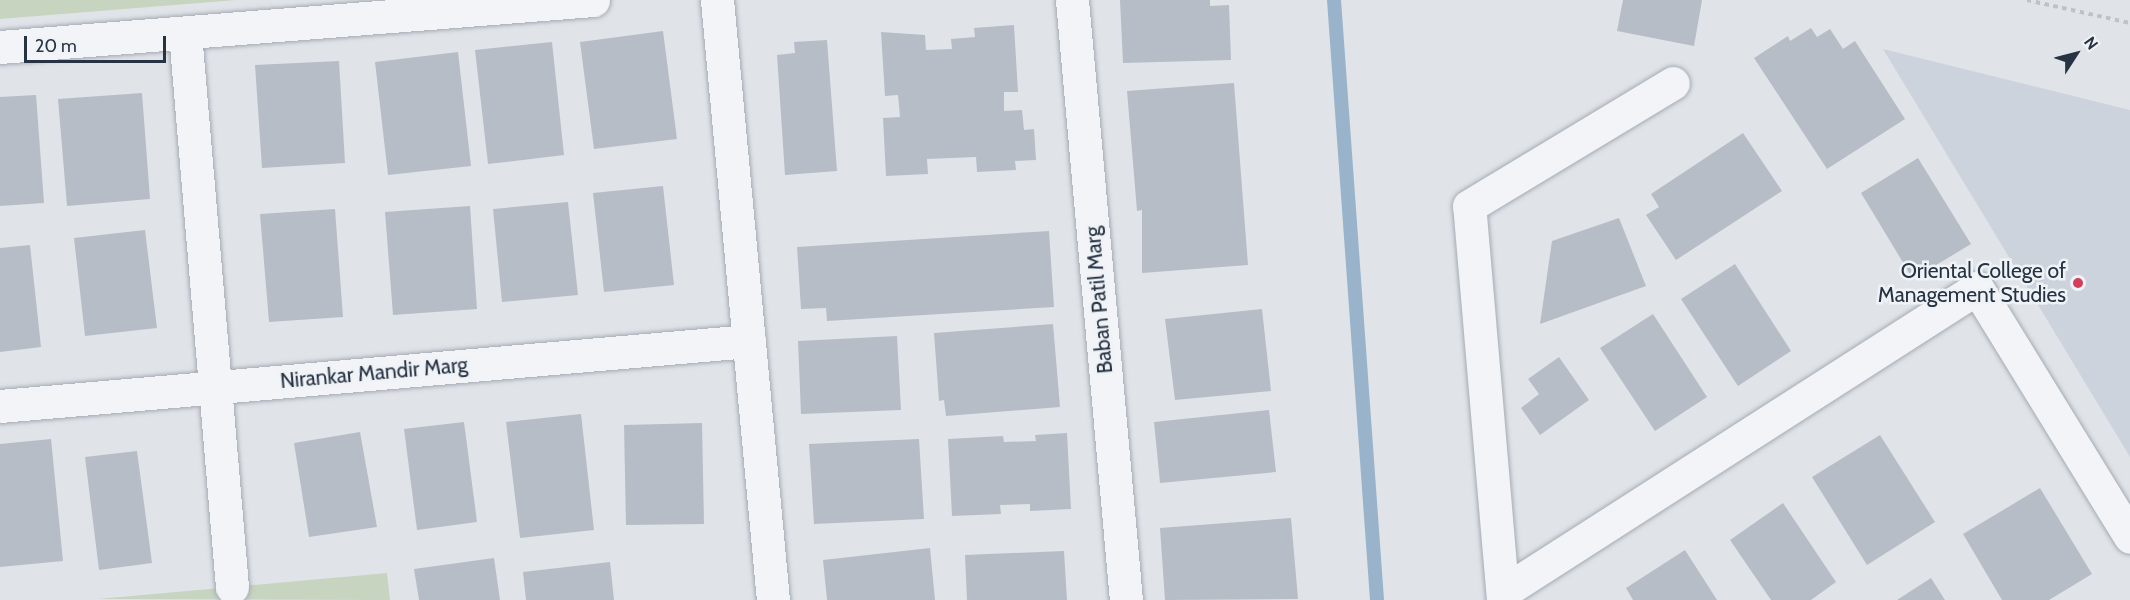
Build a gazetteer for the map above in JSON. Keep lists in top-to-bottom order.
{
  "streets": {
    "street": ["Baban Patil Marg", "Nirankar Mandir Marg"]
  },
  "places": ["Oriental College of Management Studies"],
  "scale_bar": "20 m",
  "north": "top right"
}
